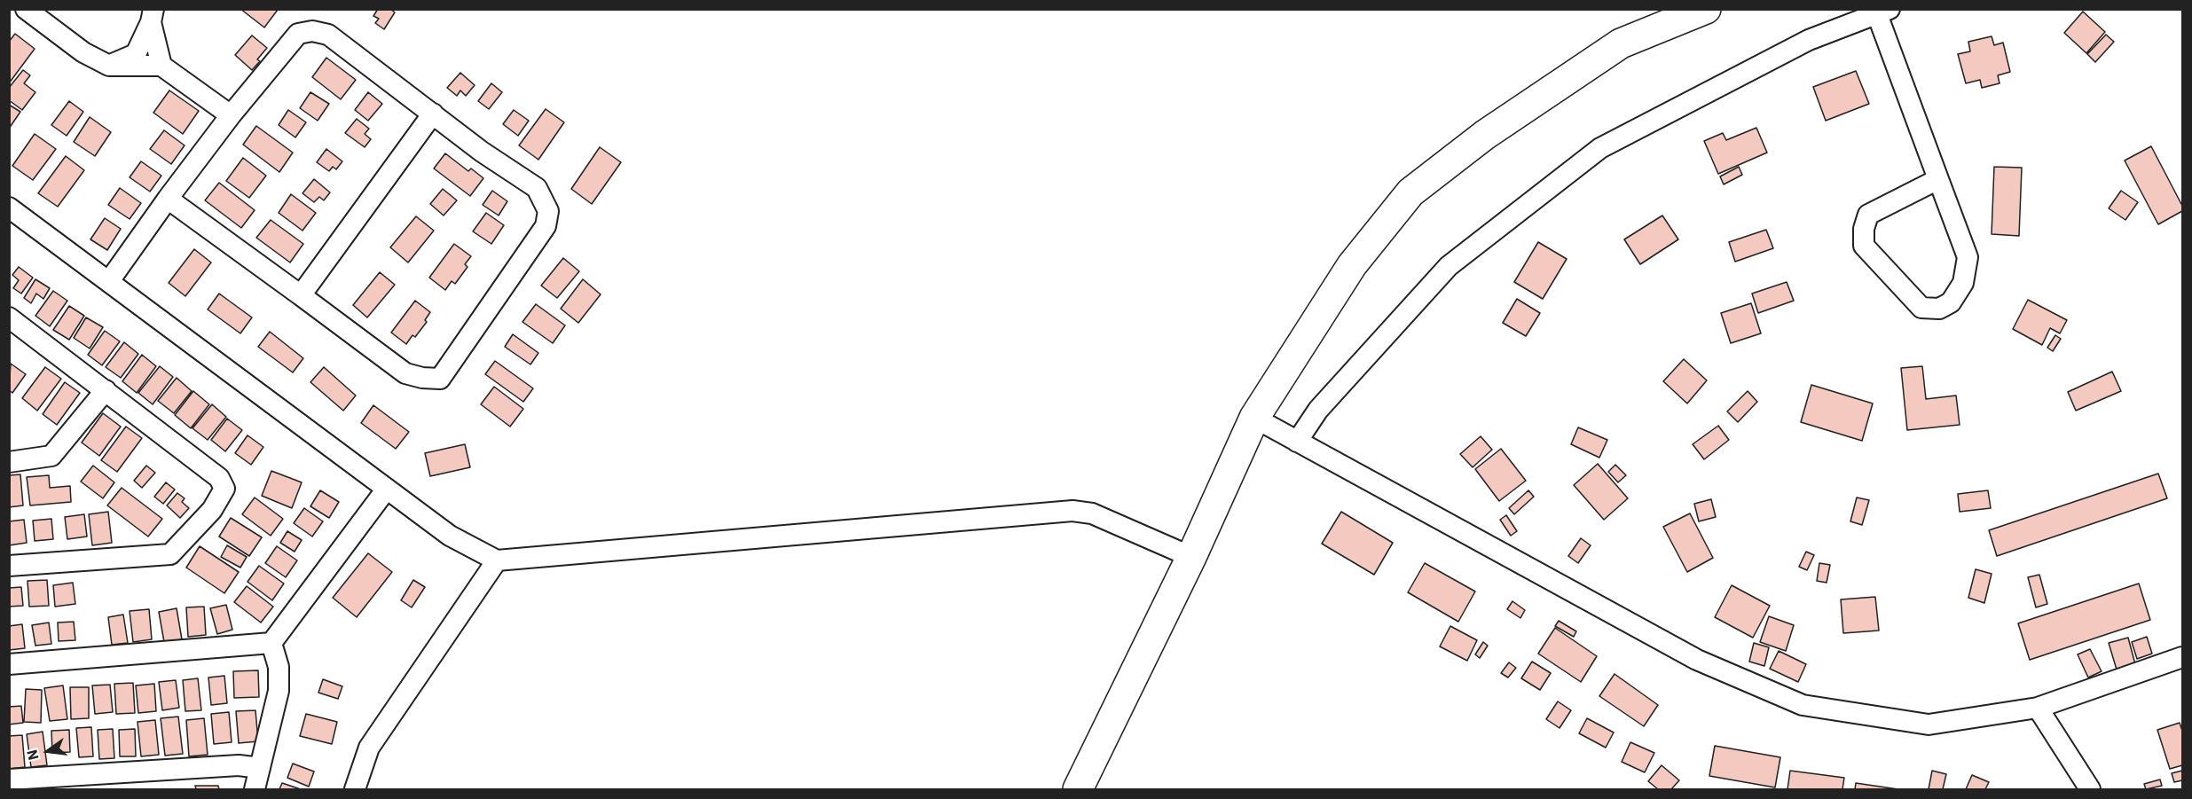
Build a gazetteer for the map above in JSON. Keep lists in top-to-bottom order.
{
  "north": "left"
}
